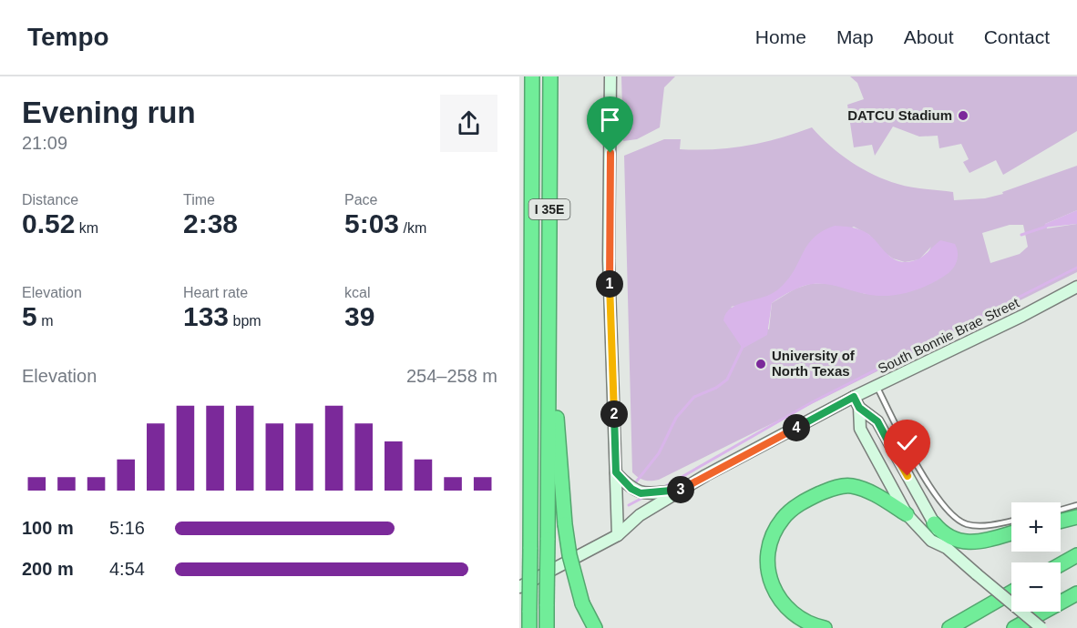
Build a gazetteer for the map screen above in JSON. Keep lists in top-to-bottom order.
{
  "streets": {
    "highway": ["I 35E"],
    "main road": ["South Bonnie Brae Street"]
  },
  "places": ["DATCU Stadium", "University of North Texas"],
  "page": {
    "header": "Tempo",
    "nav": [
      "Home",
      "Map",
      "About",
      "Contact"
    ],
    "heading": ["Evening run", "21:09"],
    "stats": [
      ["Distance", "0.52 km"],
      ["Time", "2:38"],
      ["Pace", "5:03 /km"],
      ["Elevation", "5 m"],
      ["Heart rate", "133 bpm"],
      ["kcal", "39"]
    ],
    "pins": [
      "1",
      "2",
      "4",
      "3"
    ],
    "chart": ["Elevation", "254–258 m"],
    "map_buttons": ["+", "−"],
    "list": [
      {
        "name": "100 m",
        "note": "5:16"
      },
      {
        "name": "200 m",
        "note": "4:54"
      }
    ]
  }
}
